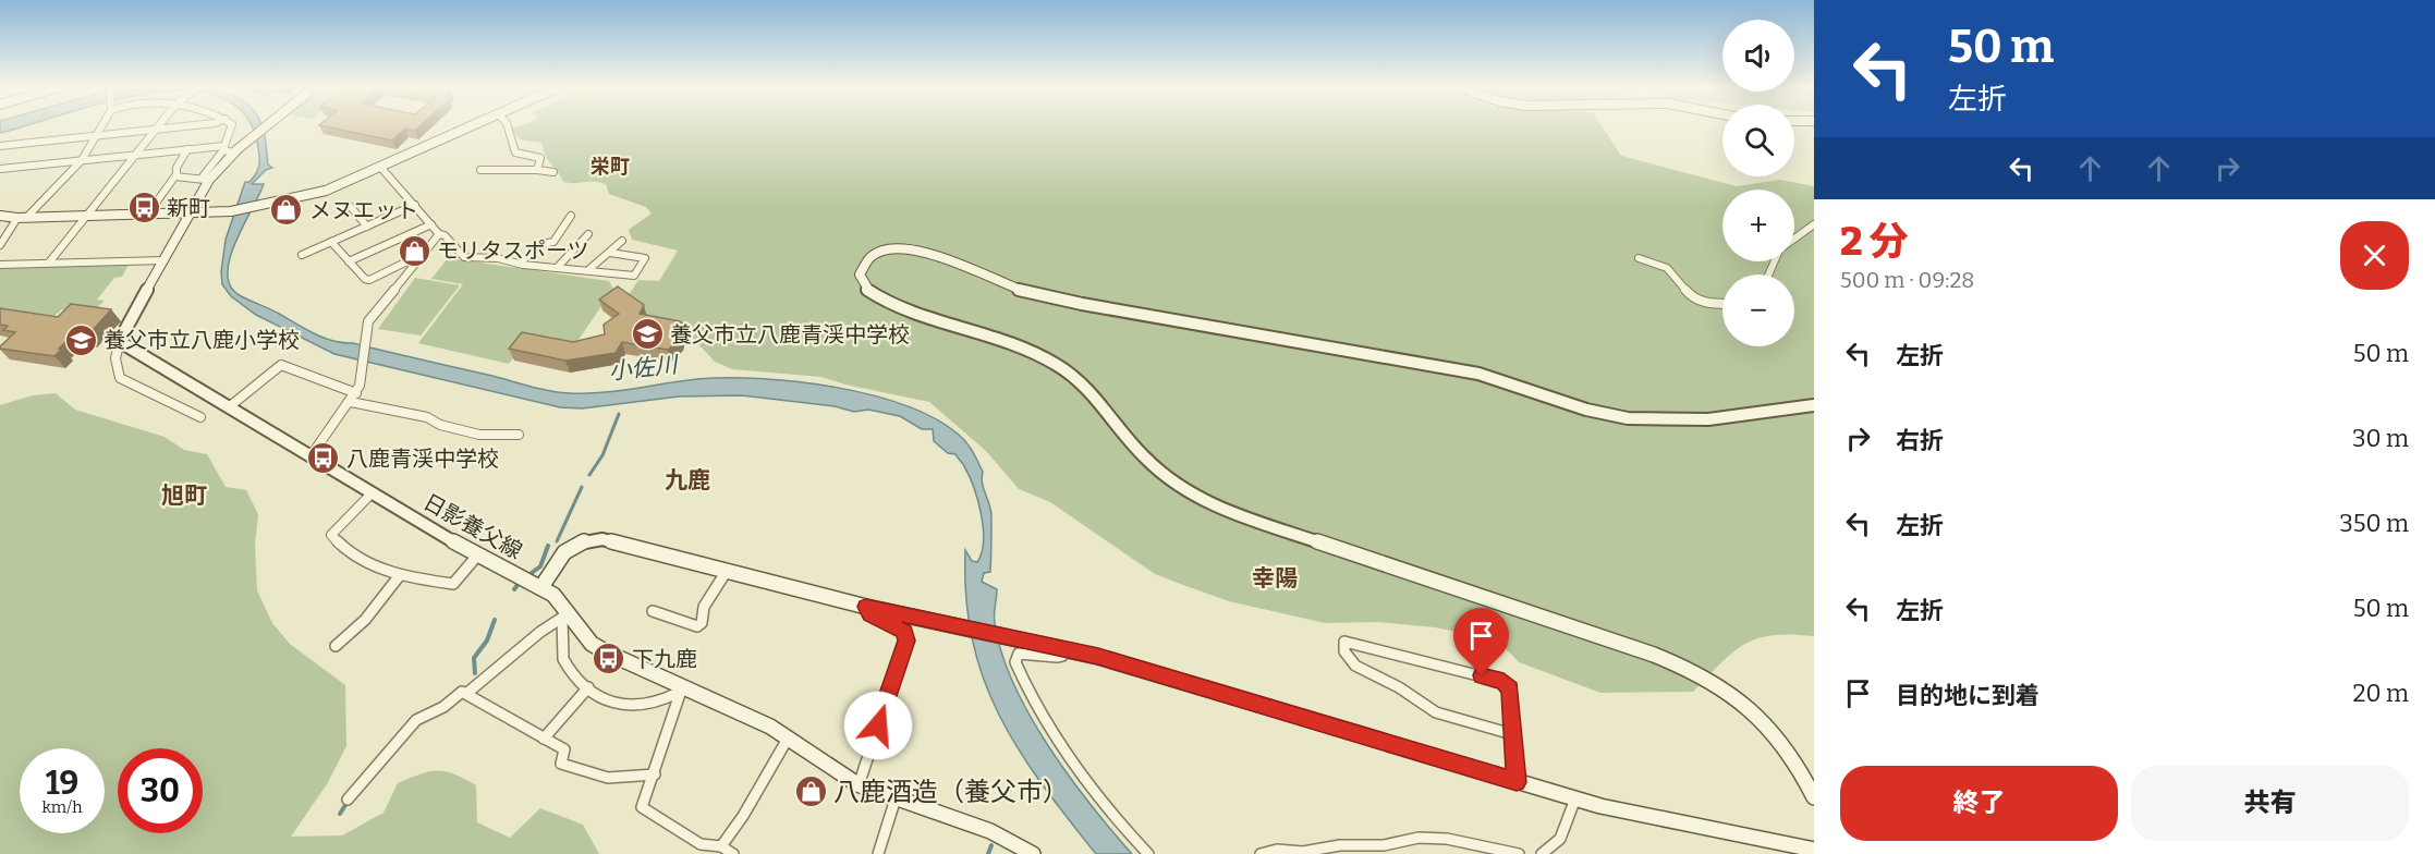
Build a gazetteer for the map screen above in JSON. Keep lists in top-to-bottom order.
{
  "streets": {
    "street": ["日影養父線"]
  },
  "districts": [
    "栄町",
    "九鹿",
    "旭町",
    "幸陽"
  ],
  "water": ["小佐川"],
  "places": {
    "bus stop": ["新町", "八鹿青渓中学校", "下九鹿"],
    "shop": ["メヌエット", "モリタスポーツ", "八鹿酒造（養父市）"],
    "school or university": ["養父市立八鹿青渓中学校", "養父市立八鹿小学校"]
  },
  "page": {
    "turn": ["50 m", "左折"],
    "map_buttons": ["+", "−"],
    "heading": ["2 分", "500 m · 09:28"],
    "list": [
      {
        "name": "左折",
        "value": "50 m"
      },
      {
        "name": "右折",
        "value": "30 m"
      },
      {
        "name": "左折",
        "value": "350 m"
      },
      {
        "name": "左折",
        "value": "50 m"
      },
      {
        "name": "目的地に到着",
        "value": "20 m"
      }
    ],
    "speed": "19 km/h",
    "limit": "30",
    "buttons": ["終了", "共有"]
  }
}
